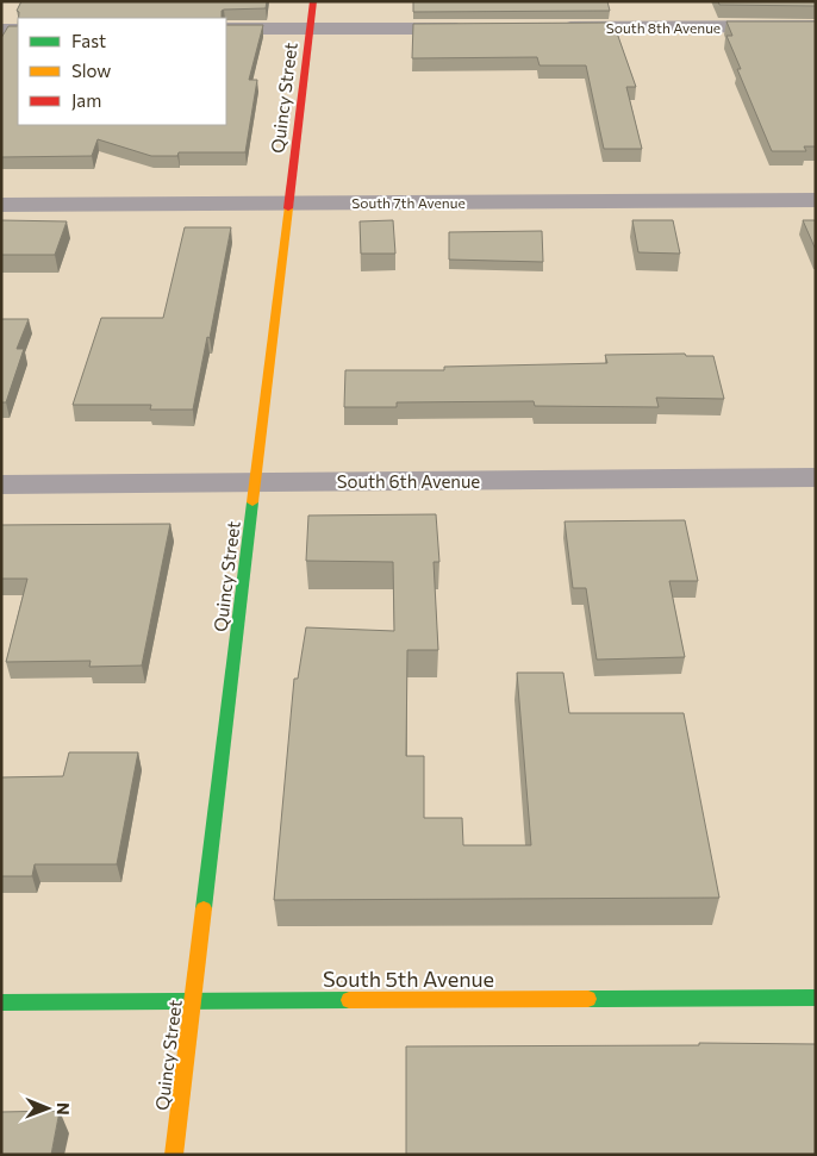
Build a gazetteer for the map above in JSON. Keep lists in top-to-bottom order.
{
  "streets": {
    "street": [
      "South 8th Avenue",
      "Quincy Street",
      "South 7th Avenue",
      "South 6th Avenue",
      "South 5th Avenue"
    ]
  },
  "crossings": [
    ["Quincy Street", "South 7th Avenue"],
    ["Quincy Street", "South 6th Avenue"],
    ["Quincy Street", "South 5th Avenue"]
  ],
  "legend": ["Fast", "Slow", "Jam"],
  "north": "right"
}
